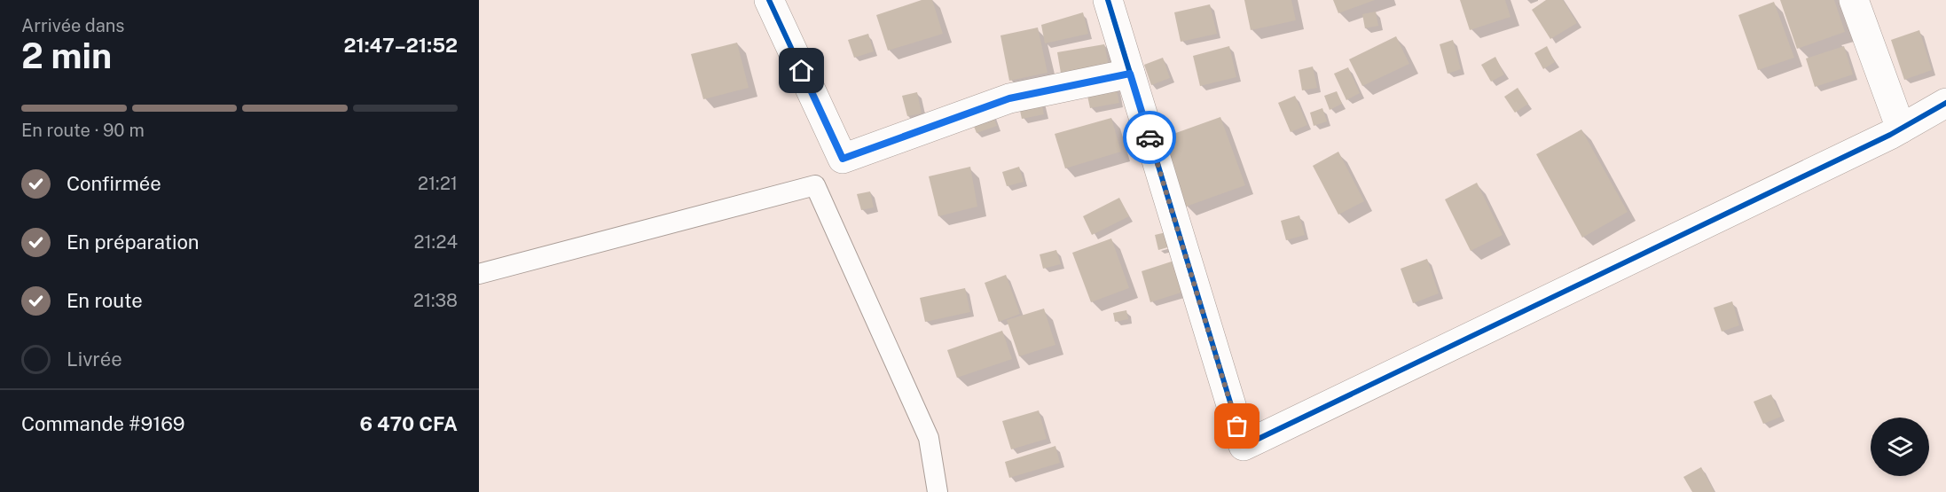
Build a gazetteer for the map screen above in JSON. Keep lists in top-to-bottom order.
{
  "page": {
    "heading": ["2 min", "Arrivée dans", "21:47–21:52"],
    "panel": ["Commande #9169", "6 470 CFA"],
    "bar": "En route · 90 m",
    "list": [
      ["Confirmée", "21:21"],
      ["En préparation", "21:24"],
      ["En route", "21:38"],
      "Livrée"
    ]
  }
}
